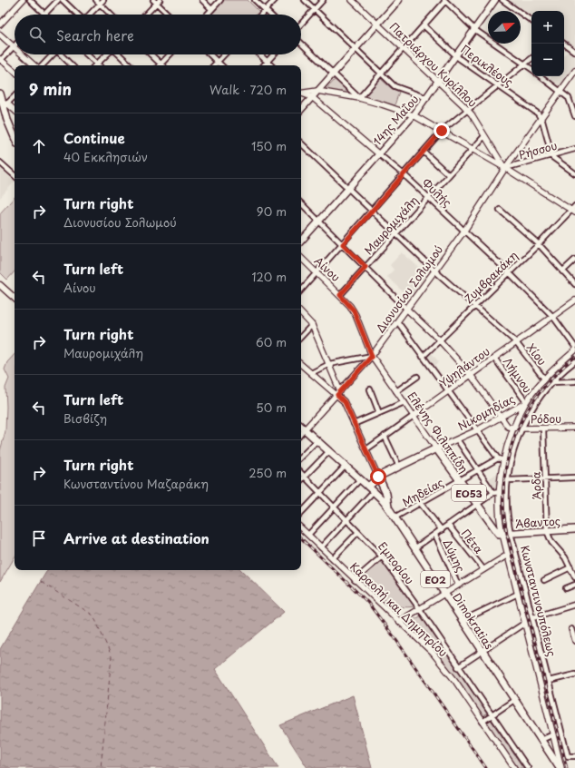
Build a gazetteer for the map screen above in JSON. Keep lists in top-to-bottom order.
{
  "streets": {
    "main road": [
      "14ης Μαΐου",
      "Ελένης Φιλιππίδη",
      "ΕΟ53",
      "Άβαντος",
      "ΕΟ2",
      "Dimokratias"
    ],
    "street": [
      "Πατριάρχου Κυρίλλου",
      "Περικλέους",
      "Ρήσσου",
      "Φυλής",
      "Μαυρομιχάλη",
      "Αίνου",
      "Ζυμβρακάκη",
      "Διονυσίου Σολωμού",
      "Χίου",
      "Υψηλάντου",
      "Λήμνου",
      "Νικομηδίας",
      "Ρόδου",
      "Άρδα",
      "Μηδείας",
      "Πέτα",
      "Δύμης",
      "Εμπορίου",
      "Κωνσταντινουπόλεως",
      "Καραολή και Δημητρίου"
    ]
  },
  "crossings": [
    ["Πατριάρχου Κυρίλλου", "14ης Μαΐου"],
    ["Πατριάρχου Κυρίλλου", "Ρήσσου"],
    ["Πατριάρχου Κυρίλλου", "Μαυρομιχάλη"],
    ["Πατριάρχου Κυρίλλου", "Διονυσίου Σολωμού"],
    ["Περικλέους", "14ης Μαΐου"],
    ["Περικλέους", "Διονυσίου Σολωμού"],
    ["14ης Μαΐου", "Φυλής"],
    ["14ης Μαΐου", "Χίου"],
    ["Ρήσσου", "Διονυσίου Σολωμού"],
    ["Φυλής", "Μαυρομιχάλη"],
    ["Φυλής", "Ζυμβρακάκη"],
    ["Φυλής", "Διονυσίου Σολωμού"],
    ["Φυλής", "Υψηλάντου"],
    ["Μαυρομιχάλη", "Αίνου"],
    ["Μαυρομιχάλη", "Χίου"],
    ["Αίνου", "Διονυσίου Σολωμού"],
    ["Αίνου", "Ελένης Φιλιππίδη"],
    ["Ζυμβρακάκη", "Χίου"],
    ["Διονυσίου Σολωμού", "Χίου"],
    ["Διονυσίου Σολωμού", "Ελένης Φιλιππίδη"],
    ["Διονυσίου Σολωμού", "ΕΟ2"],
    ["Χίου", "Υψηλάντου"],
    ["Χίου", "Κωνσταντινουπόλεως"],
    ["Υψηλάντου", "Λήμνου"],
    ["Υψηλάντου", "Ελένης Φιλιππίδη"],
    ["Λήμνου", "Νικομηδίας"],
    ["Λήμνου", "Κωνσταντινουπόλεως"],
    ["Νικομηδίας", "Ελένης Φιλιππίδη"],
    ["Νικομηδίας", "Κωνσταντινουπόλεως"],
    ["Ρόδου", "Άρδα"],
    ["Ρόδου", "Κωνσταντινουπόλεως"],
    ["Ελένης Φιλιππίδη", "Μηδείας"],
    ["Ελένης Φιλιππίδη", "Άβαντος"],
    ["Άρδα", "Άβαντος"],
    ["Μηδείας", "Dimokratias"],
    ["Άβαντος", "Κωνσταντινουπόλεως"],
    ["ΕΟ2", "Dimokratias"]
  ],
  "north": "top right",
  "page": {
    "map_buttons": ["+", "−"],
    "search": "Search here",
    "heading": ["9 min", "Walk · 720 m"],
    "list": [
      ["Continue", "40 Εκκλησιών", "150 m"],
      ["Turn right", "Διονυσίου Σολωμού", "90 m"],
      ["Turn left", "Αίνου", "120 m"],
      ["Turn right", "Μαυρομιχάλη", "60 m"],
      ["Turn left", "Βισβίζη", "50 m"],
      ["Turn right", "Κωνσταντίνου Μαζαράκη", "250 m"],
      "Arrive at destination"
    ]
  }
}
